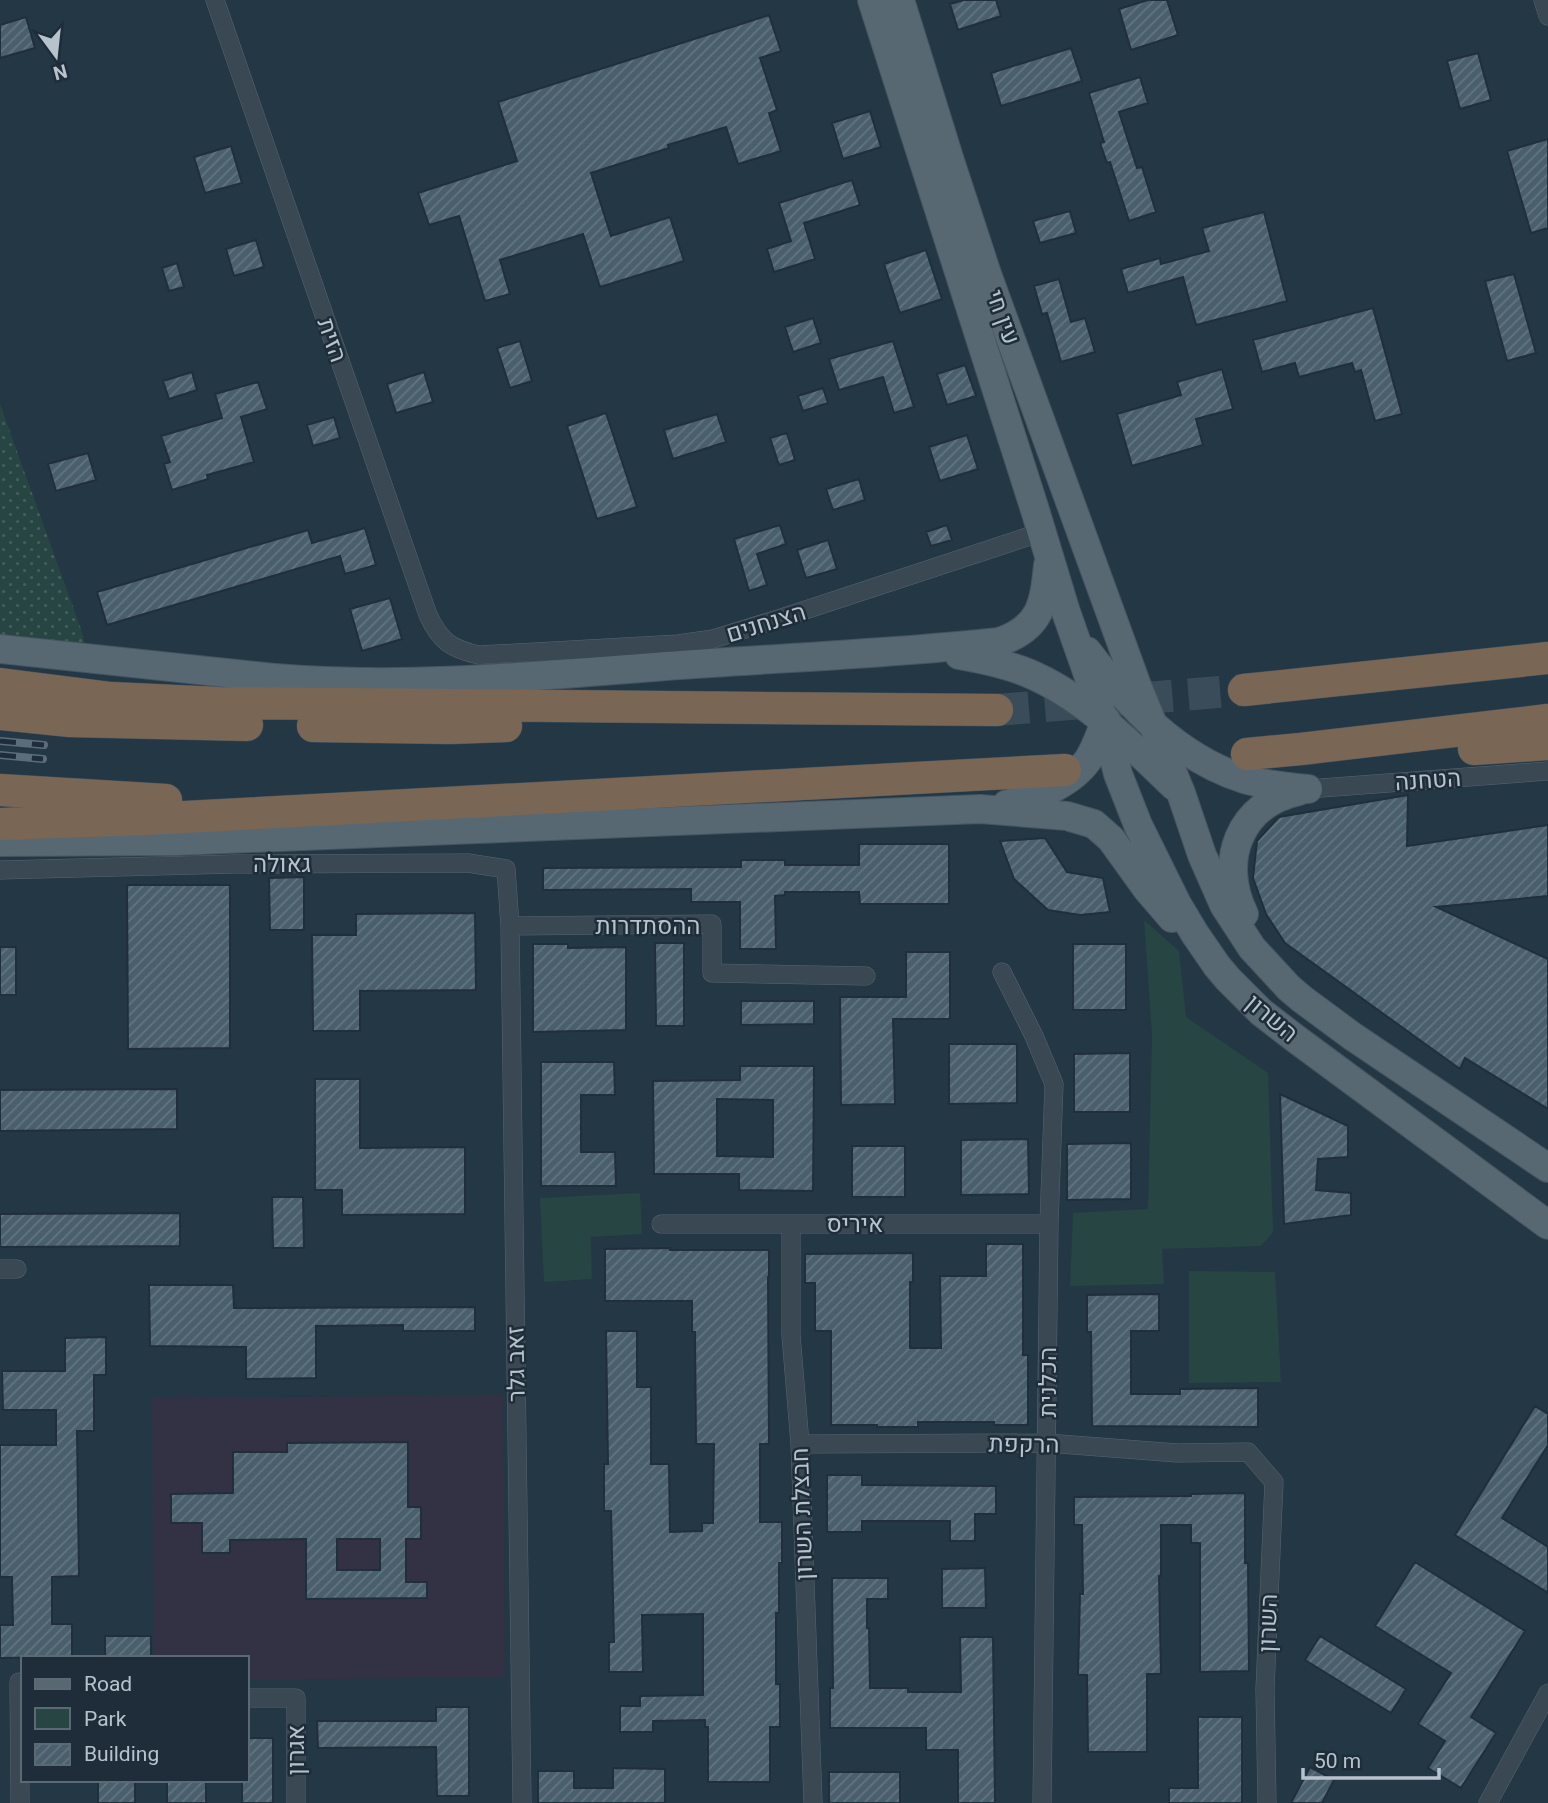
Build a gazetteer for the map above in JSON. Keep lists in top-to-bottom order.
{
  "streets": {
    "main road": ["עין חי", "השרון"],
    "street": [
      "הזית",
      "הצנחנים",
      "הטחנה",
      "גאולה",
      "ההסתדרות",
      "איריס",
      "זאב גלר",
      "הכלנית",
      "הרקפת",
      "חבצלת השרון",
      "אגרון"
    ]
  },
  "crossings": [
    ["עין חי", "הצנחנים"],
    ["עין חי", "השרון"],
    ["הזית", "הצנחנים"],
    ["גאולה", "ההסתדרות"],
    ["גאולה", "זאב גלר"],
    ["ההסתדרות", "זאב גלר"],
    ["השרון", "הרקפת"],
    ["איריס", "הכלנית"],
    ["איריס", "חבצלת השרון"],
    ["הכלנית", "הרקפת"],
    ["הרקפת", "חבצלת השרון"]
  ],
  "legend": ["Road", "Park", "Building"],
  "scale_bar": "50 m",
  "north": "bottom"
}
